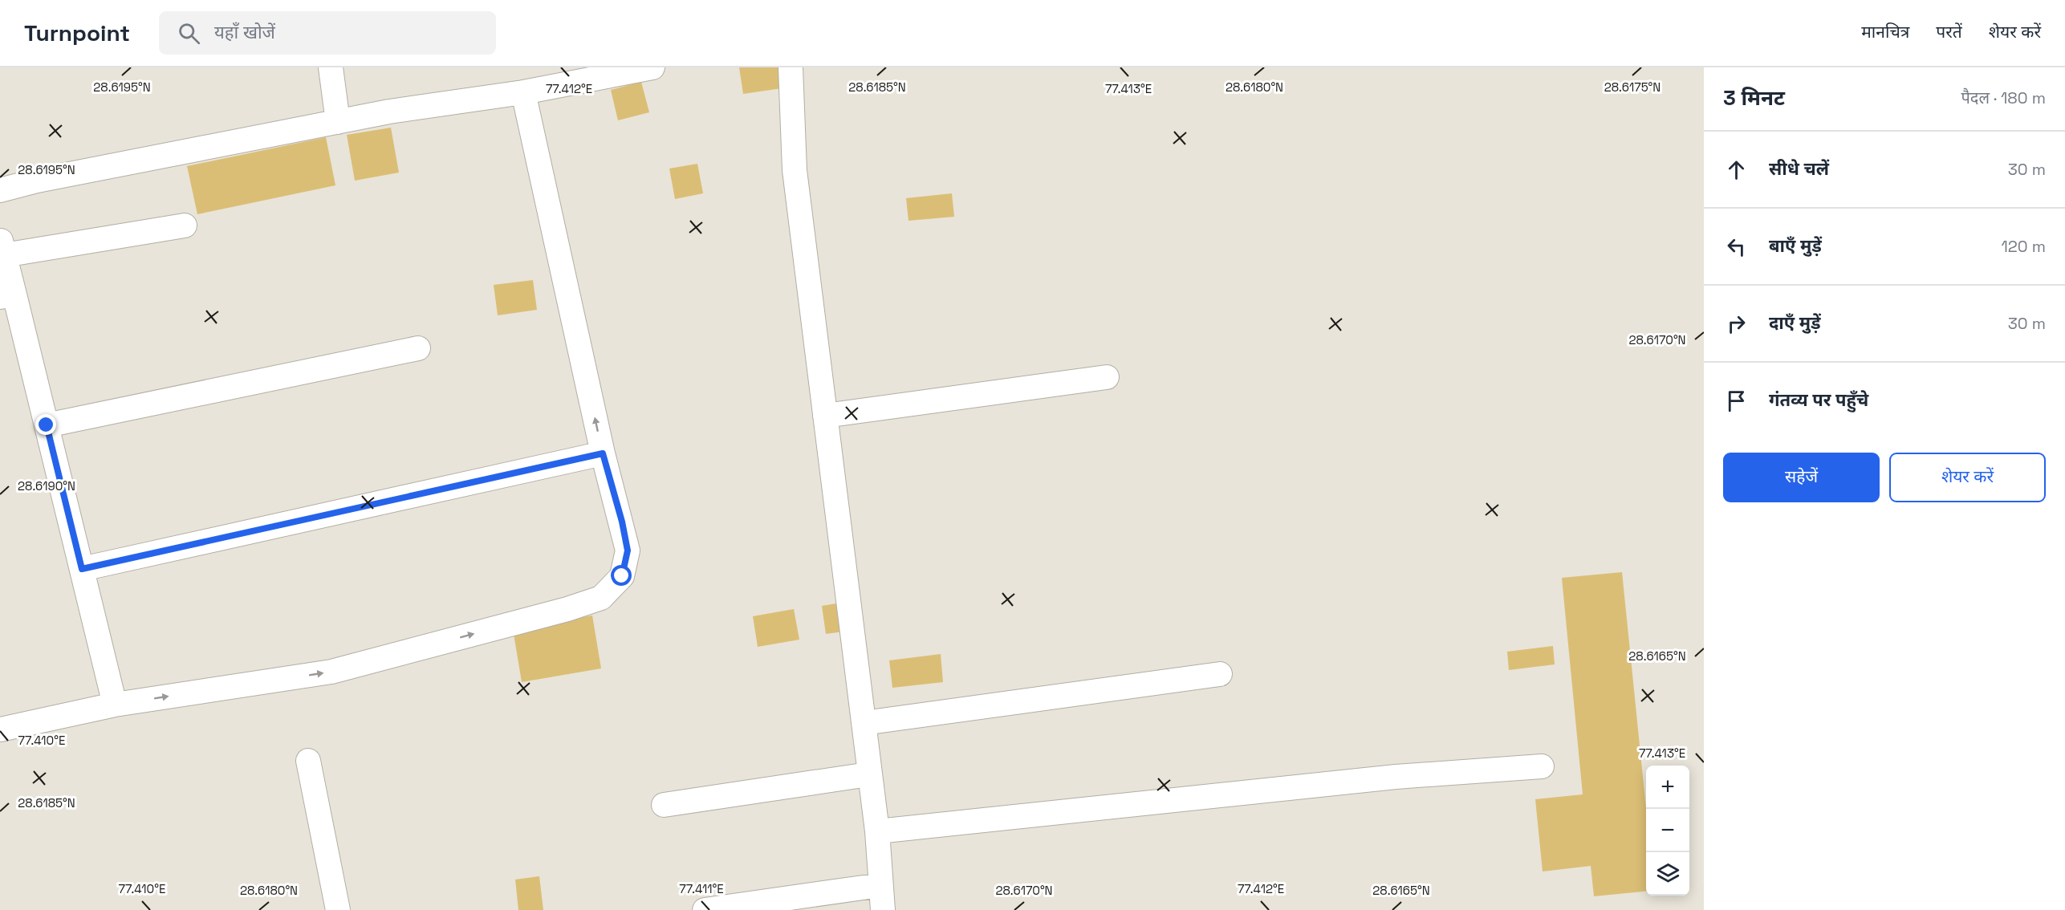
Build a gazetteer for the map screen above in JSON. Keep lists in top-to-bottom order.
{
  "page": {
    "header": "Turnpoint",
    "search": "यहाँ खोजें",
    "nav": ["मानचित्र", "परतें", "शेयर करें"],
    "heading": ["3 मिनट", "पैदल · 180 m"],
    "list": [
      ["सीधे चलें", "30 m"],
      ["बाएँ मुड़ें", "120 m"],
      ["दाएँ मुड़ें", "30 m"],
      "गंतव्य पर पहुँचे"
    ],
    "buttons": ["सहेजें", "शेयर करें"],
    "map_buttons": ["+", "−"]
  },
  "coordinates": [
    "28.6195°N",
    "28.6185°N",
    "28.6180°N",
    "28.6175°N",
    "77.412°E",
    "77.413°E",
    "28.6170°N",
    "28.6190°N",
    "28.6165°N",
    "77.410°E",
    "77.411°E"
  ]
}
